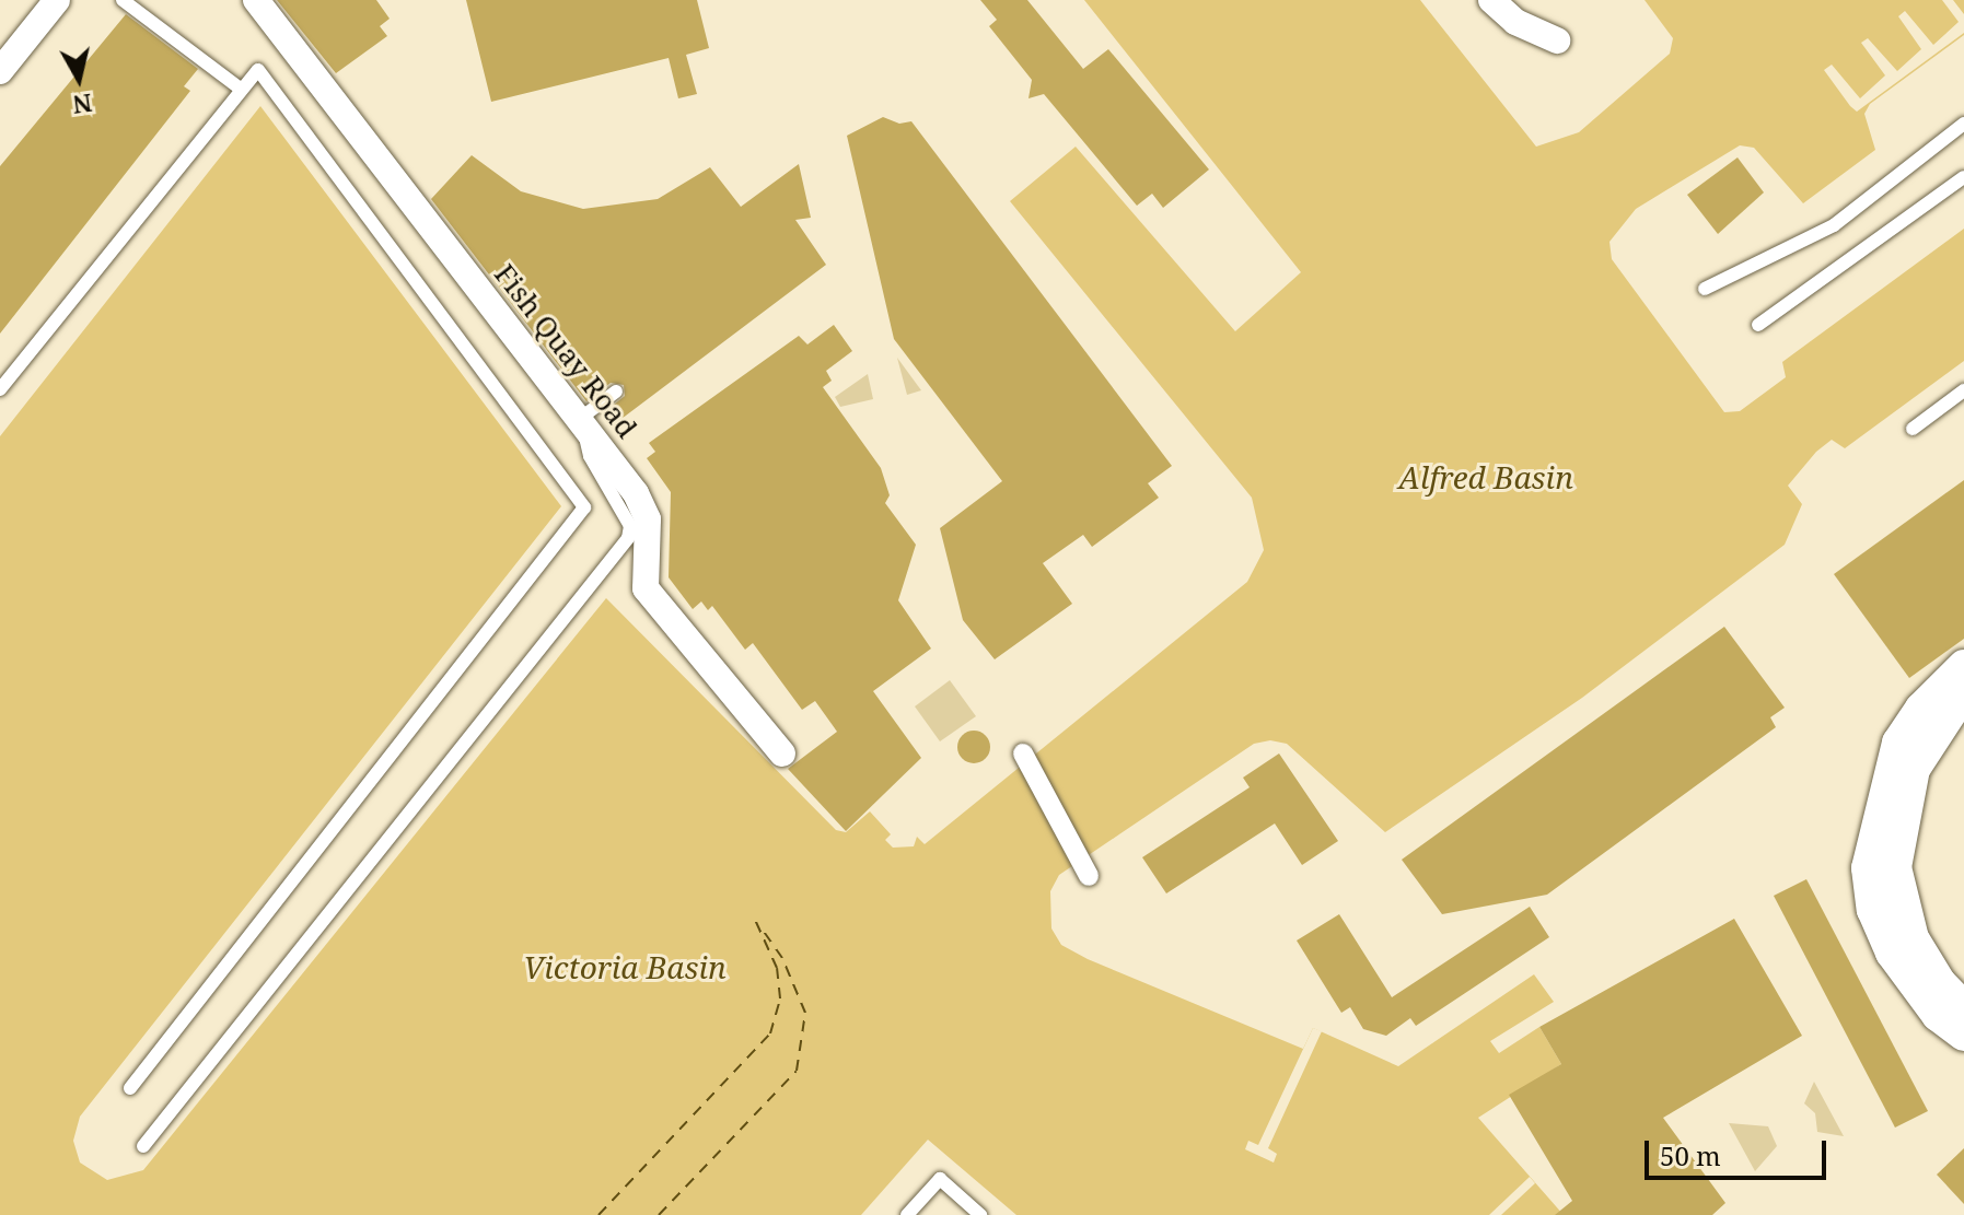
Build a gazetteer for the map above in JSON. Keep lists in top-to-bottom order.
{
  "streets": {
    "street": ["Fish Quay Road"]
  },
  "water": ["Alfred Basin", "Victoria Basin"],
  "scale_bar": "50 m",
  "north": "bottom"
}
